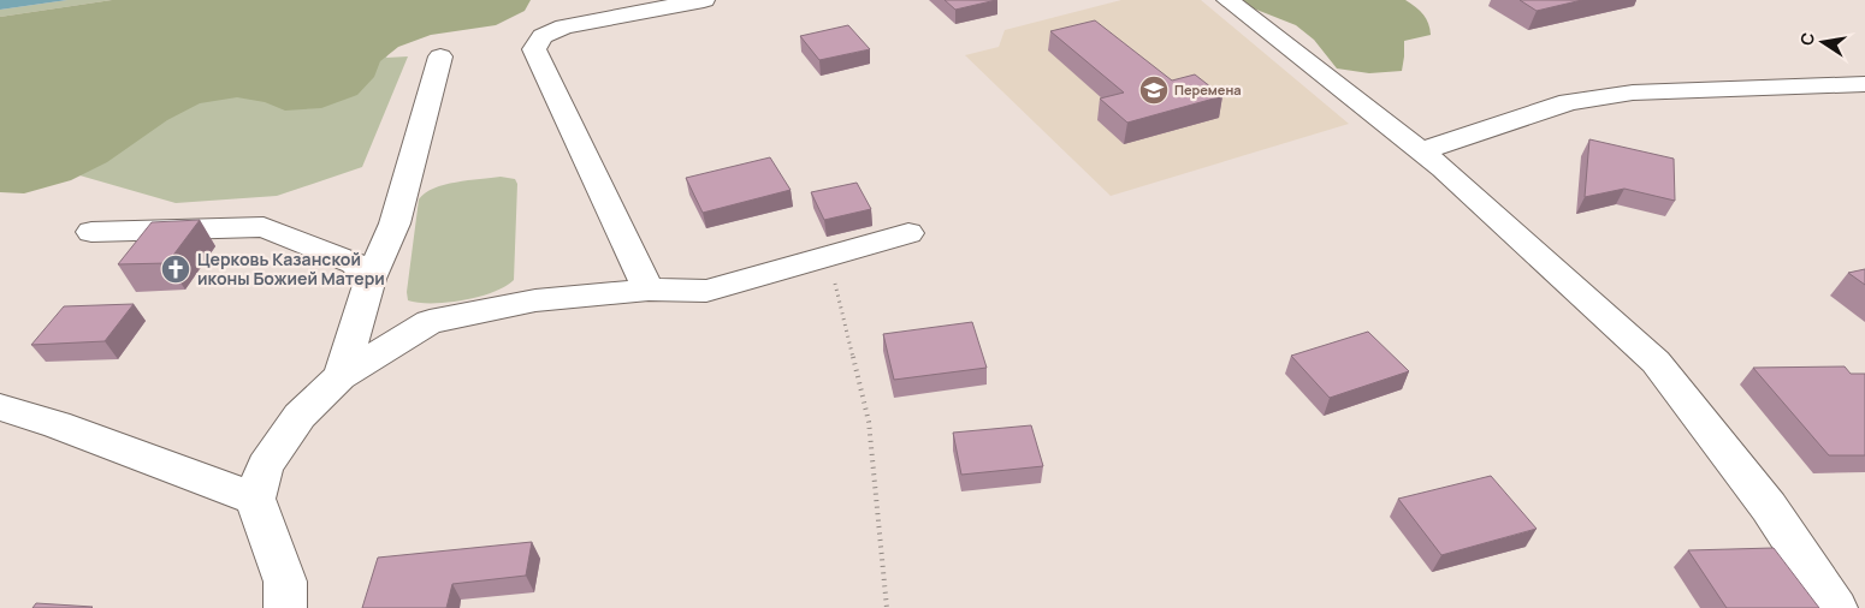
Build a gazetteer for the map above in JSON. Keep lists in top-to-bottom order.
{
  "places": {
    "school or university": ["Перемена"],
    "church": ["Церковь Казанской иконы Божией Матери"]
  },
  "north": "left"
}
